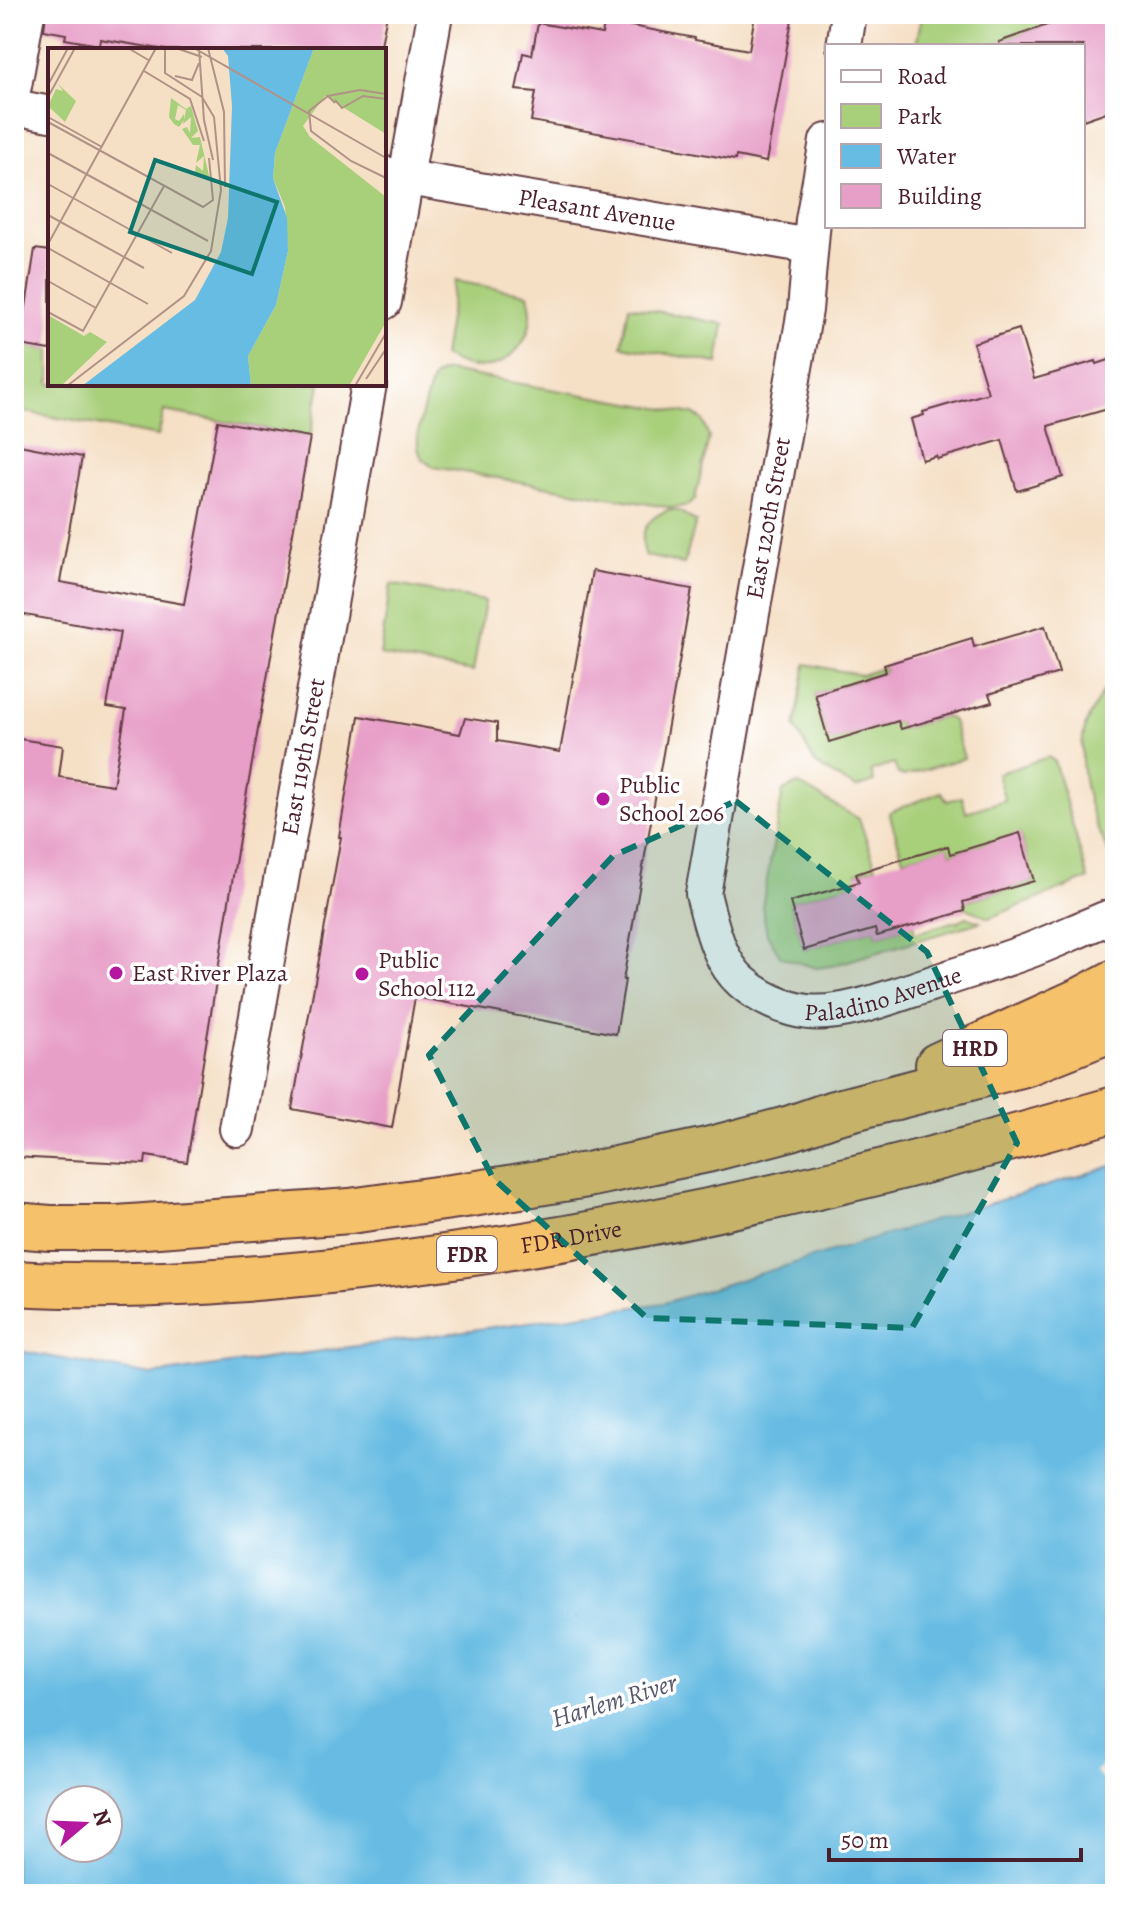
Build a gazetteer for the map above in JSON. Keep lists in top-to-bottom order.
{
  "streets": {
    "highway": ["HRD", "FDR Drive", "FDR"],
    "street": [
      "Pleasant Avenue",
      "East 120th Street",
      "East 119th Street",
      "Paladino Avenue"
    ]
  },
  "crossings": [
    ["Pleasant Avenue", "East 120th Street"],
    ["East 120th Street", "Paladino Avenue"]
  ],
  "water": ["Harlem River"],
  "places": ["Public School 206", "East River Plaza", "Public School 112"],
  "legend": [
    "Road",
    "Park",
    "Water",
    "Building"
  ],
  "scale_bar": "50 m",
  "north": "right"
}
